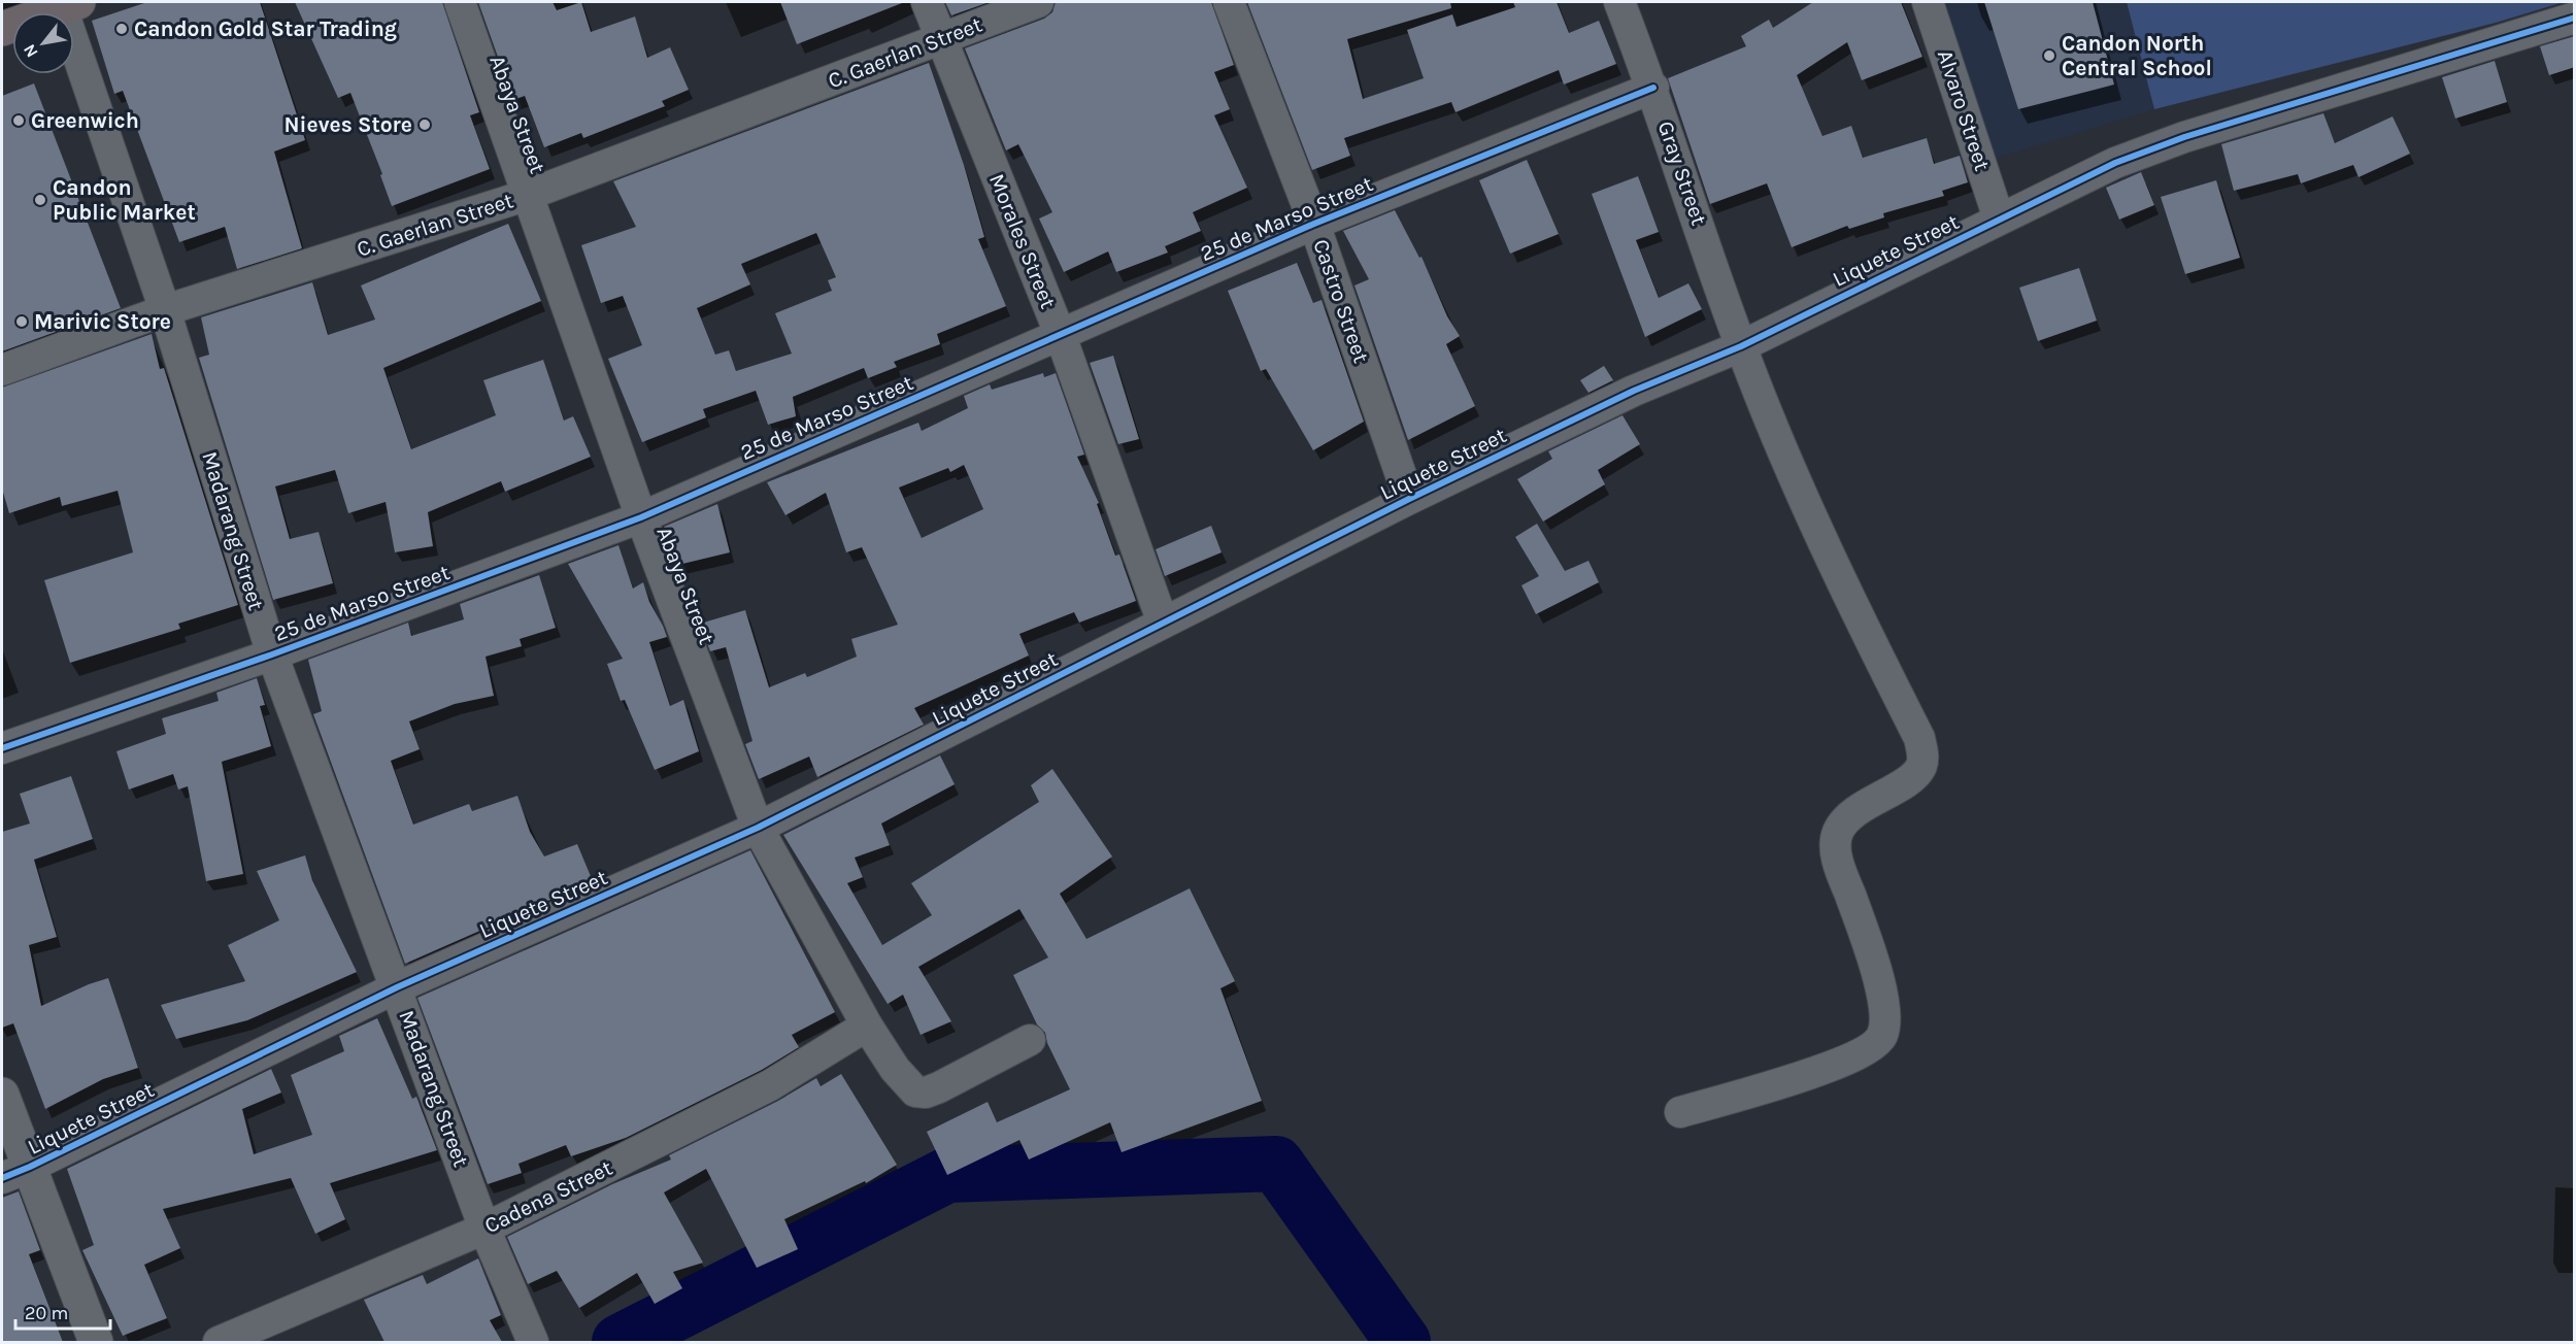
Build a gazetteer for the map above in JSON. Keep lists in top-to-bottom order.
{
  "streets": {
    "street": [
      "C. Gaerlan Street",
      "Alvaro Street",
      "Abaya Street",
      "Gray Street",
      "25 de Marso Street",
      "Morales Street",
      "Liquete Street",
      "Castro Street",
      "Madarang Street",
      "Cadena Street"
    ]
  },
  "crossings": [
    ["C. Gaerlan Street", "Abaya Street"],
    ["C. Gaerlan Street", "Morales Street"],
    ["C. Gaerlan Street", "Madarang Street"],
    ["Alvaro Street", "Liquete Street"],
    ["Abaya Street", "25 de Marso Street"],
    ["Abaya Street", "Liquete Street"],
    ["Abaya Street", "Cadena Street"],
    ["Gray Street", "25 de Marso Street"],
    ["Gray Street", "Liquete Street"],
    ["25 de Marso Street", "Morales Street"],
    ["25 de Marso Street", "Castro Street"],
    ["25 de Marso Street", "Madarang Street"],
    ["Morales Street", "Liquete Street"],
    ["Liquete Street", "Castro Street"],
    ["Liquete Street", "Madarang Street"],
    ["Madarang Street", "Cadena Street"]
  ],
  "places": [
    "Candon Gold Star Trading",
    "Candon North Central School",
    "Greenwich",
    "Nieves Store",
    "Candon Public Market",
    "Marivic Store"
  ],
  "scale_bar": "20 m",
  "north": "bottom left"
}
